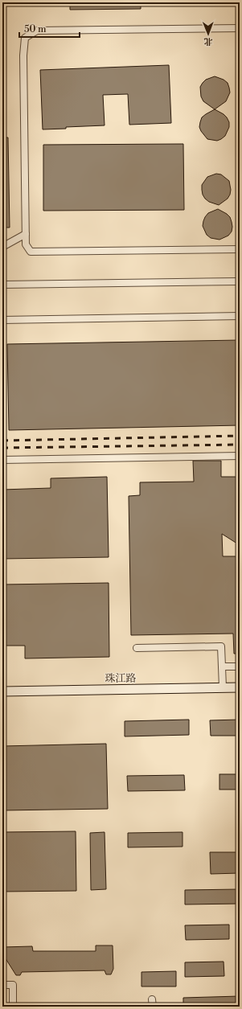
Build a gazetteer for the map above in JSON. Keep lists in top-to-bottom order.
{
  "streets": {
    "street": ["珠江路"]
  },
  "scale_bar": "50 m",
  "north": "bottom"
}
